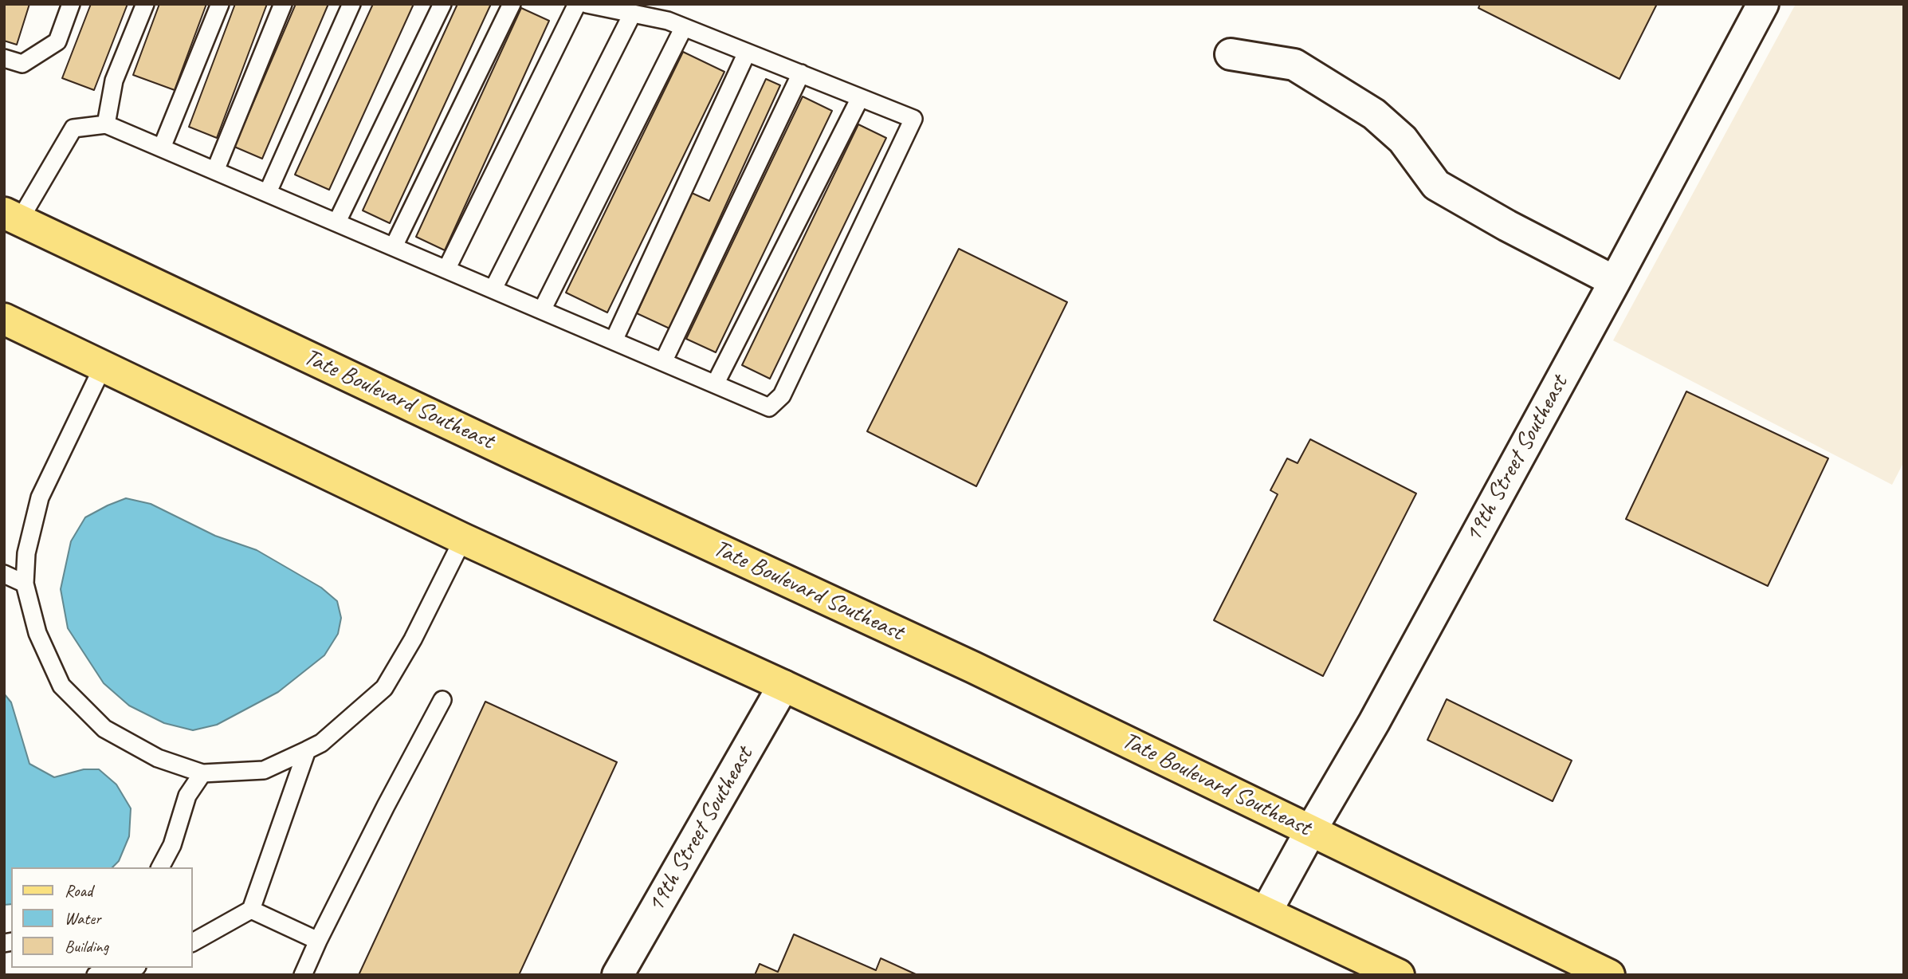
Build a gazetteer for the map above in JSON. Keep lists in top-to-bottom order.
{
  "streets": {
    "main road": ["Tate Boulevard Southeast"],
    "street": ["19th Street Southeast"]
  },
  "crossings": [
    ["Tate Boulevard Southeast", "19th Street Southeast"]
  ],
  "legend": ["Road", "Water", "Building"]
}
